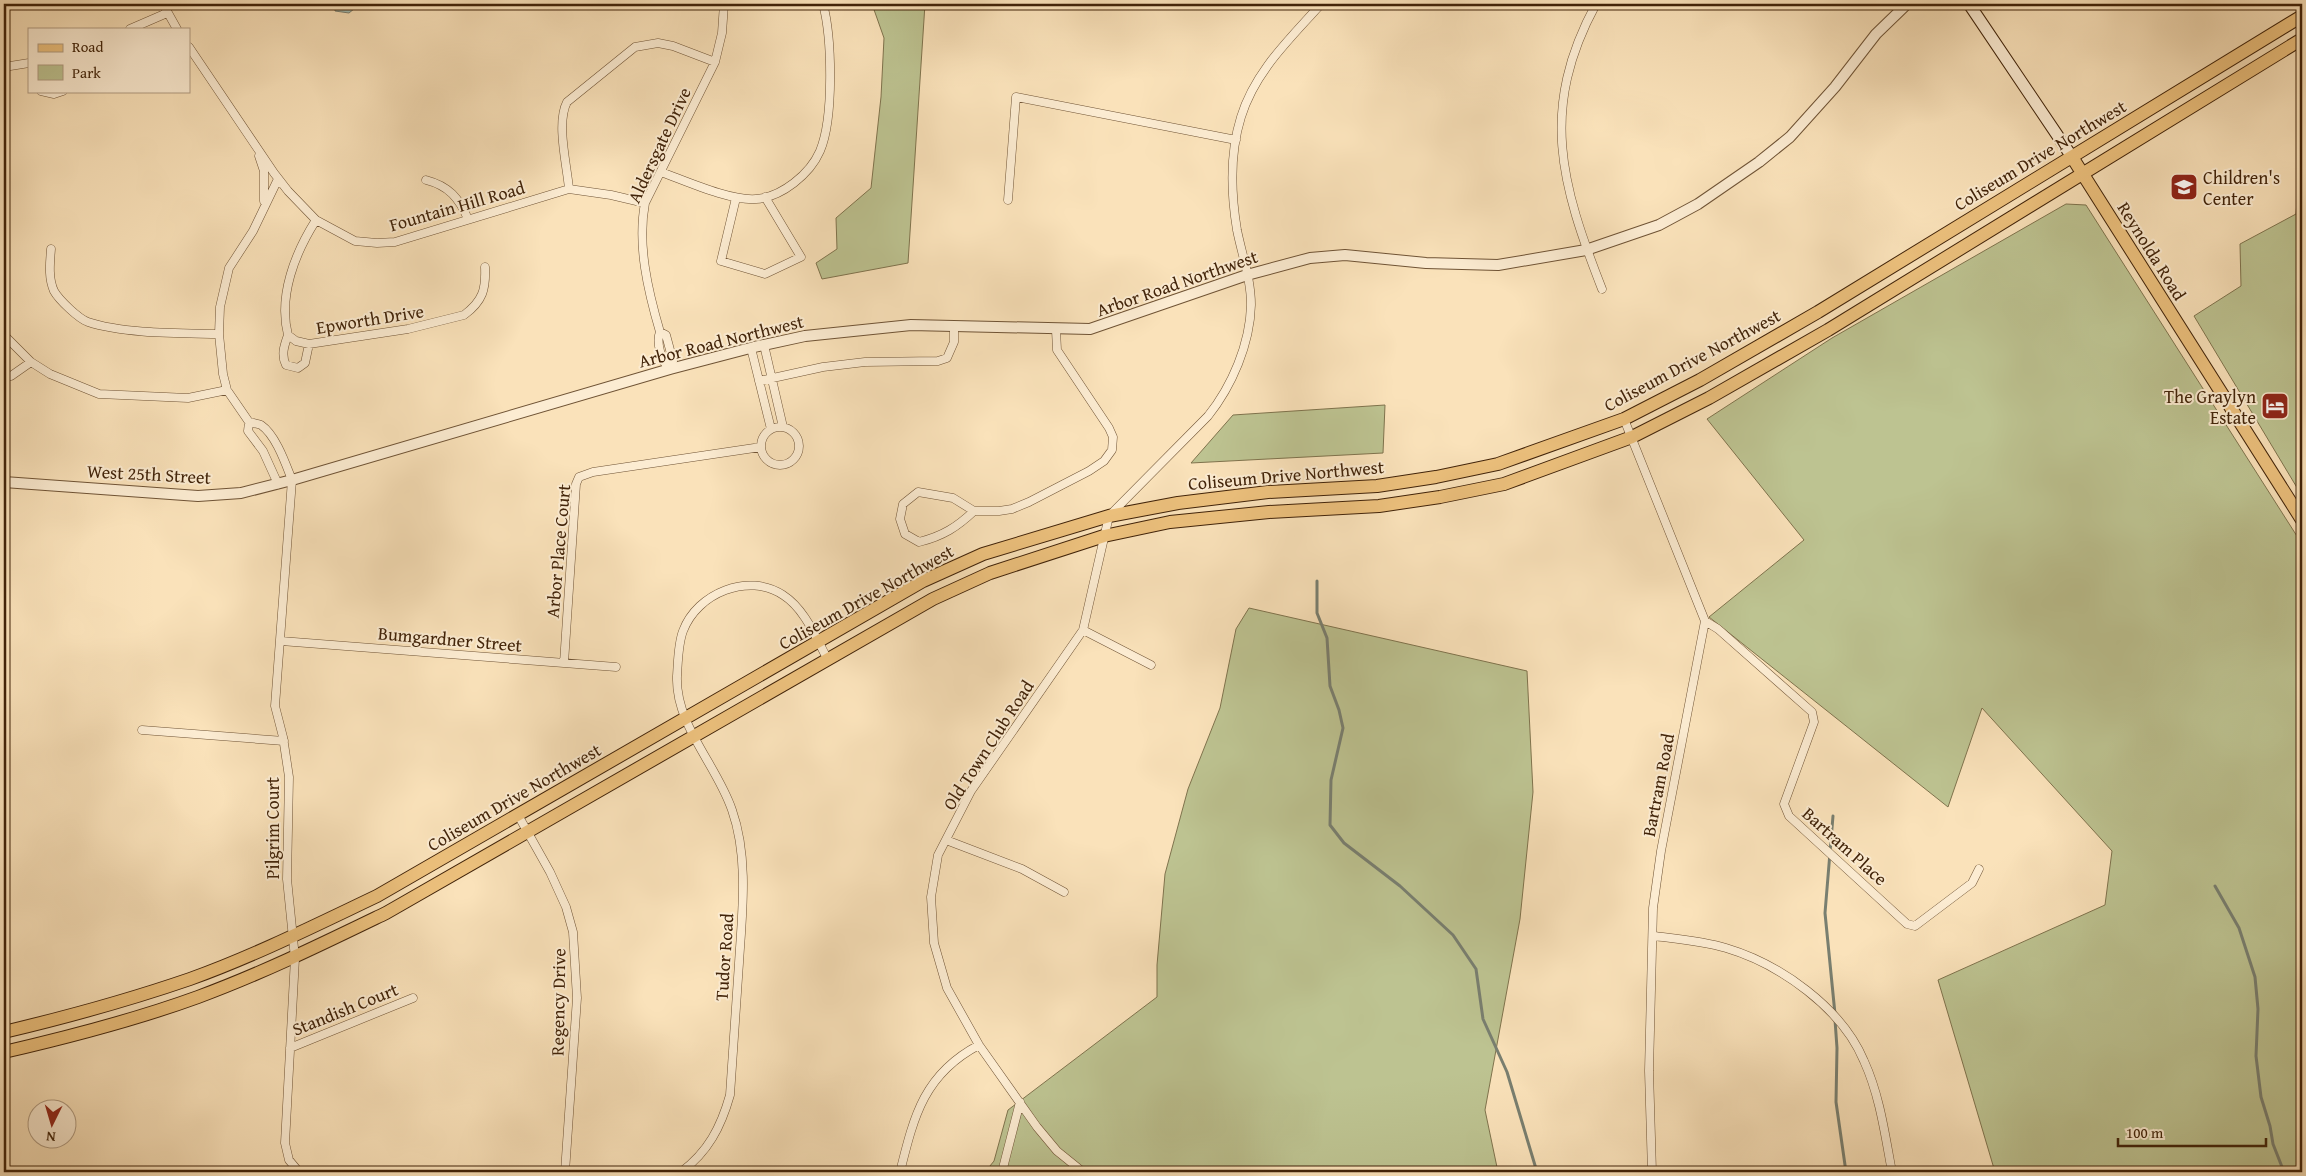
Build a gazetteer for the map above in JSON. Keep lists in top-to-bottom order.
{
  "streets": {
    "main road": ["Coliseum Drive Northwest", "Reynolda Road"],
    "street": [
      "Aldersgate Drive",
      "Fountain Hill Road",
      "Arbor Road Northwest",
      "Epworth Drive",
      "West 25th Street",
      "Arbor Place Court",
      "Bumgardner Street",
      "Old Town Club Road",
      "Bartram Road",
      "Pilgrim Court",
      "Bartram Place",
      "Tudor Road",
      "Regency Drive",
      "Standish Court"
    ]
  },
  "crossings": [
    ["Aldersgate Drive", "Fountain Hill Road"],
    ["Aldersgate Drive", "Arbor Road Northwest"],
    ["Coliseum Drive Northwest", "Reynolda Road"],
    ["Coliseum Drive Northwest", "Old Town Club Road"],
    ["Coliseum Drive Northwest", "Pilgrim Court"],
    ["Coliseum Drive Northwest", "Tudor Road"],
    ["Coliseum Drive Northwest", "Regency Drive"],
    ["Arbor Road Northwest", "West 25th Street"],
    ["Arbor Road Northwest", "Pilgrim Court"],
    ["West 25th Street", "Pilgrim Court"],
    ["Arbor Place Court", "Bumgardner Street"],
    ["Bumgardner Street", "Pilgrim Court"],
    ["Bartram Road", "Bartram Place"],
    ["Pilgrim Court", "Standish Court"]
  ],
  "places": {
    "school or university": ["Children's Center"],
    "hotel": ["The Graylyn Estate"]
  },
  "legend": ["Road", "Park"],
  "scale_bar": "100 m",
  "north": "bottom"
}
